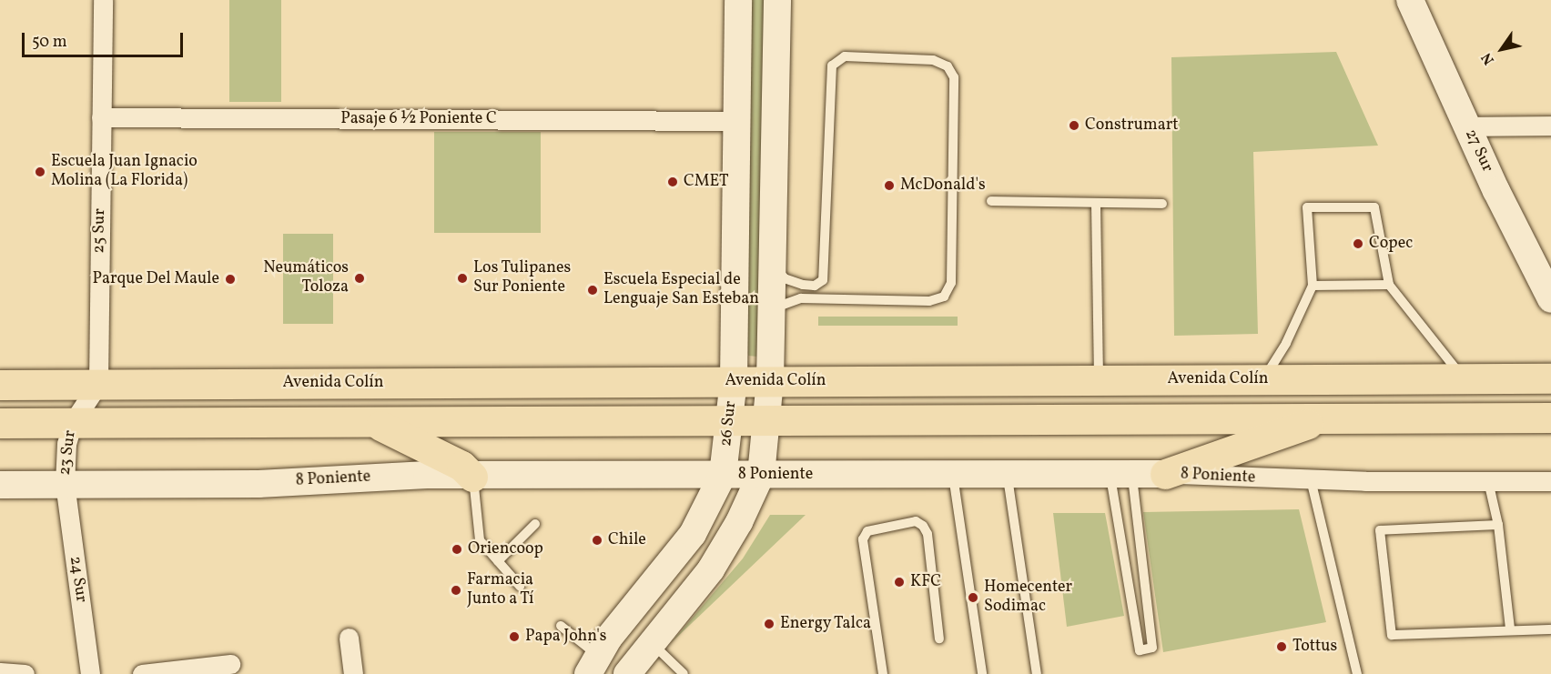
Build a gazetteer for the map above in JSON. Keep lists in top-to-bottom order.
{
  "streets": {
    "main road": ["Avenida Colín"],
    "street": [
      "Pasaje 6 ½ Poniente C",
      "27 Sur",
      "25 Sur",
      "26 Sur",
      "23 Sur",
      "8 Poniente",
      "24 Sur"
    ]
  },
  "crossings": [
    ["Pasaje 6 ½ Poniente C", "25 Sur"],
    ["Pasaje 6 ½ Poniente C", "26 Sur"],
    ["25 Sur", "Avenida Colín"],
    ["Avenida Colín", "26 Sur"],
    ["26 Sur", "8 Poniente"],
    ["23 Sur", "8 Poniente"],
    ["23 Sur", "24 Sur"],
    ["8 Poniente", "24 Sur"]
  ],
  "places": [
    "Construmart",
    "Escuela Juan Ignacio Molina (La Florida)",
    "CMET",
    "McDonald's",
    "Copec",
    "Neumáticos Toloza",
    "Los Tulipanes Sur Poniente",
    "Parque Del Maule",
    "Escuela Especial de Lenguaje San Esteban",
    "Chile",
    "Oriencoop",
    "KFC",
    "Farmacia Junto a Tí",
    "Homecenter Sodimac",
    "Energy Talca",
    "Papa John's",
    "Tottus"
  ],
  "scale_bar": "50 m",
  "north": "bottom left"
}
